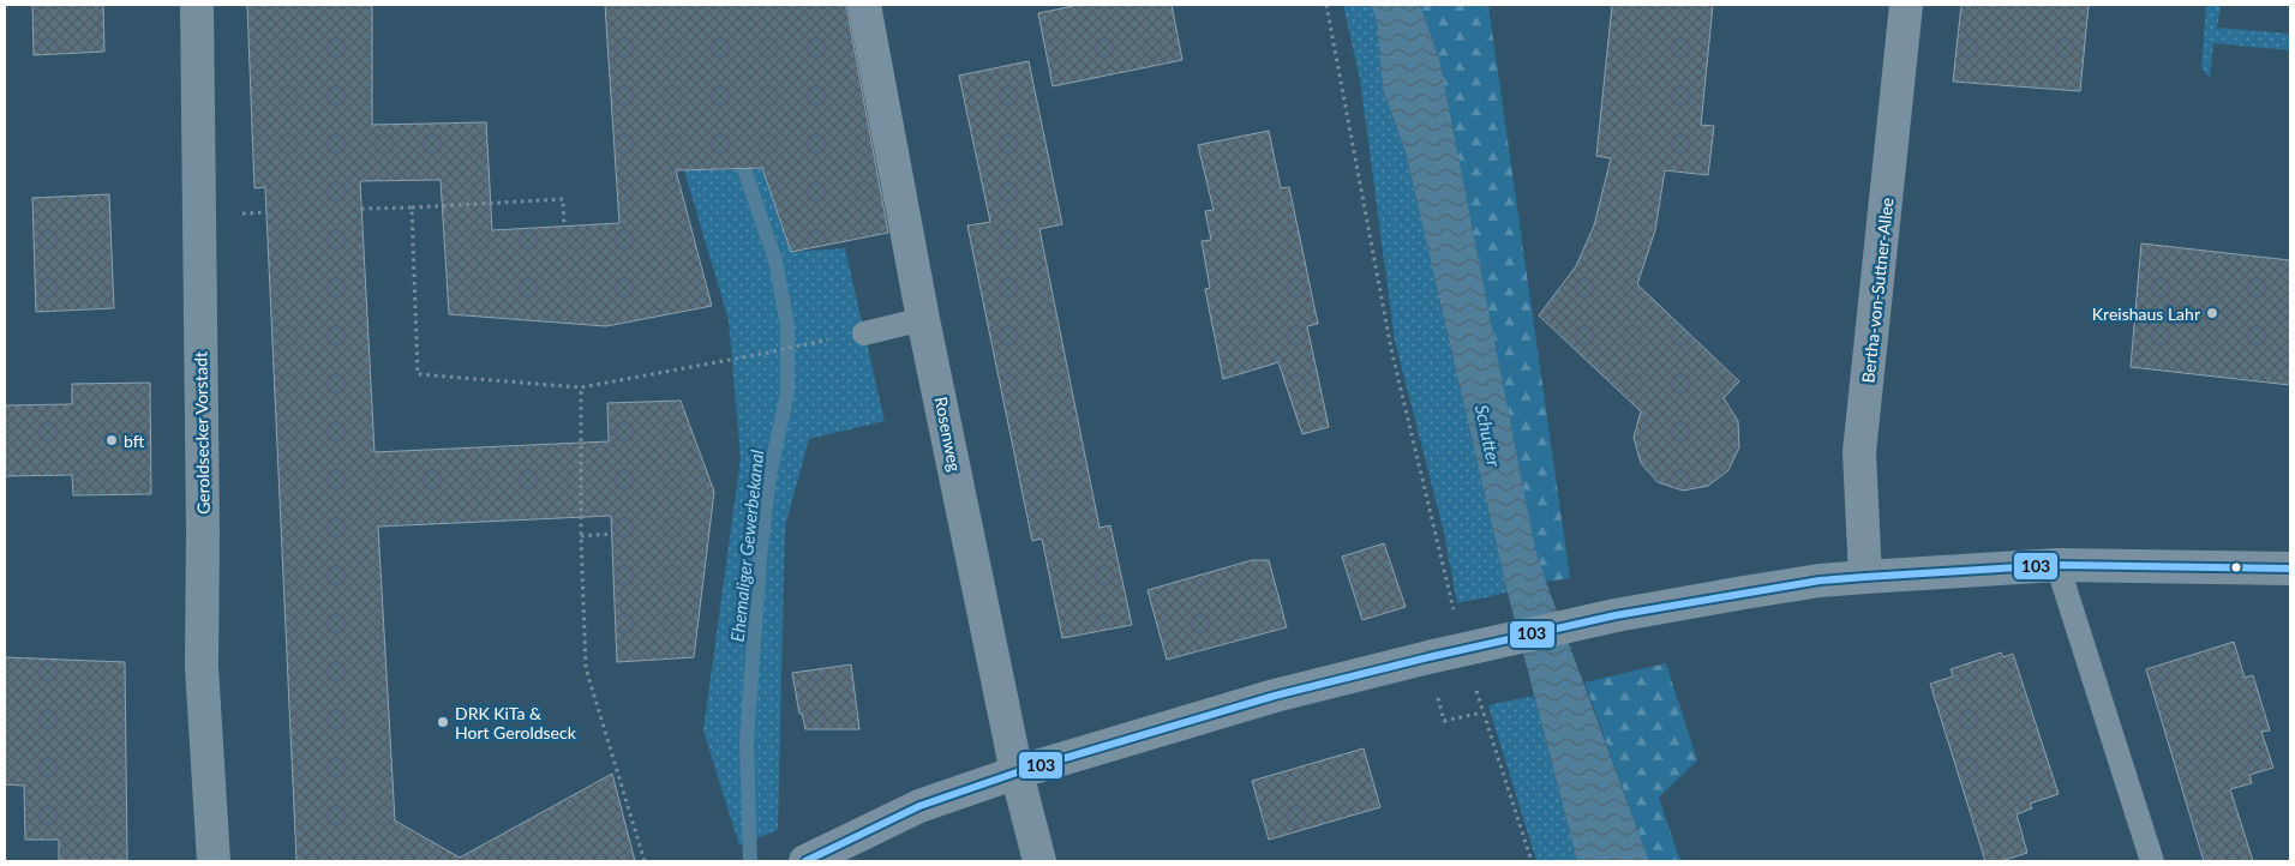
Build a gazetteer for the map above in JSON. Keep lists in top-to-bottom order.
{
  "streets": {
    "main road": ["Geroldsecker Vorstadt"],
    "street": ["Bertha-von-Suttner-Allee", "Rosenweg"]
  },
  "water": ["Schutter", "Ehemaliger Gewerbekanal"],
  "places": ["Kreishaus Lahr", "bft", "DRK KiTa & Hort Geroldseck"],
  "lines": ["transit line 103"]
}
